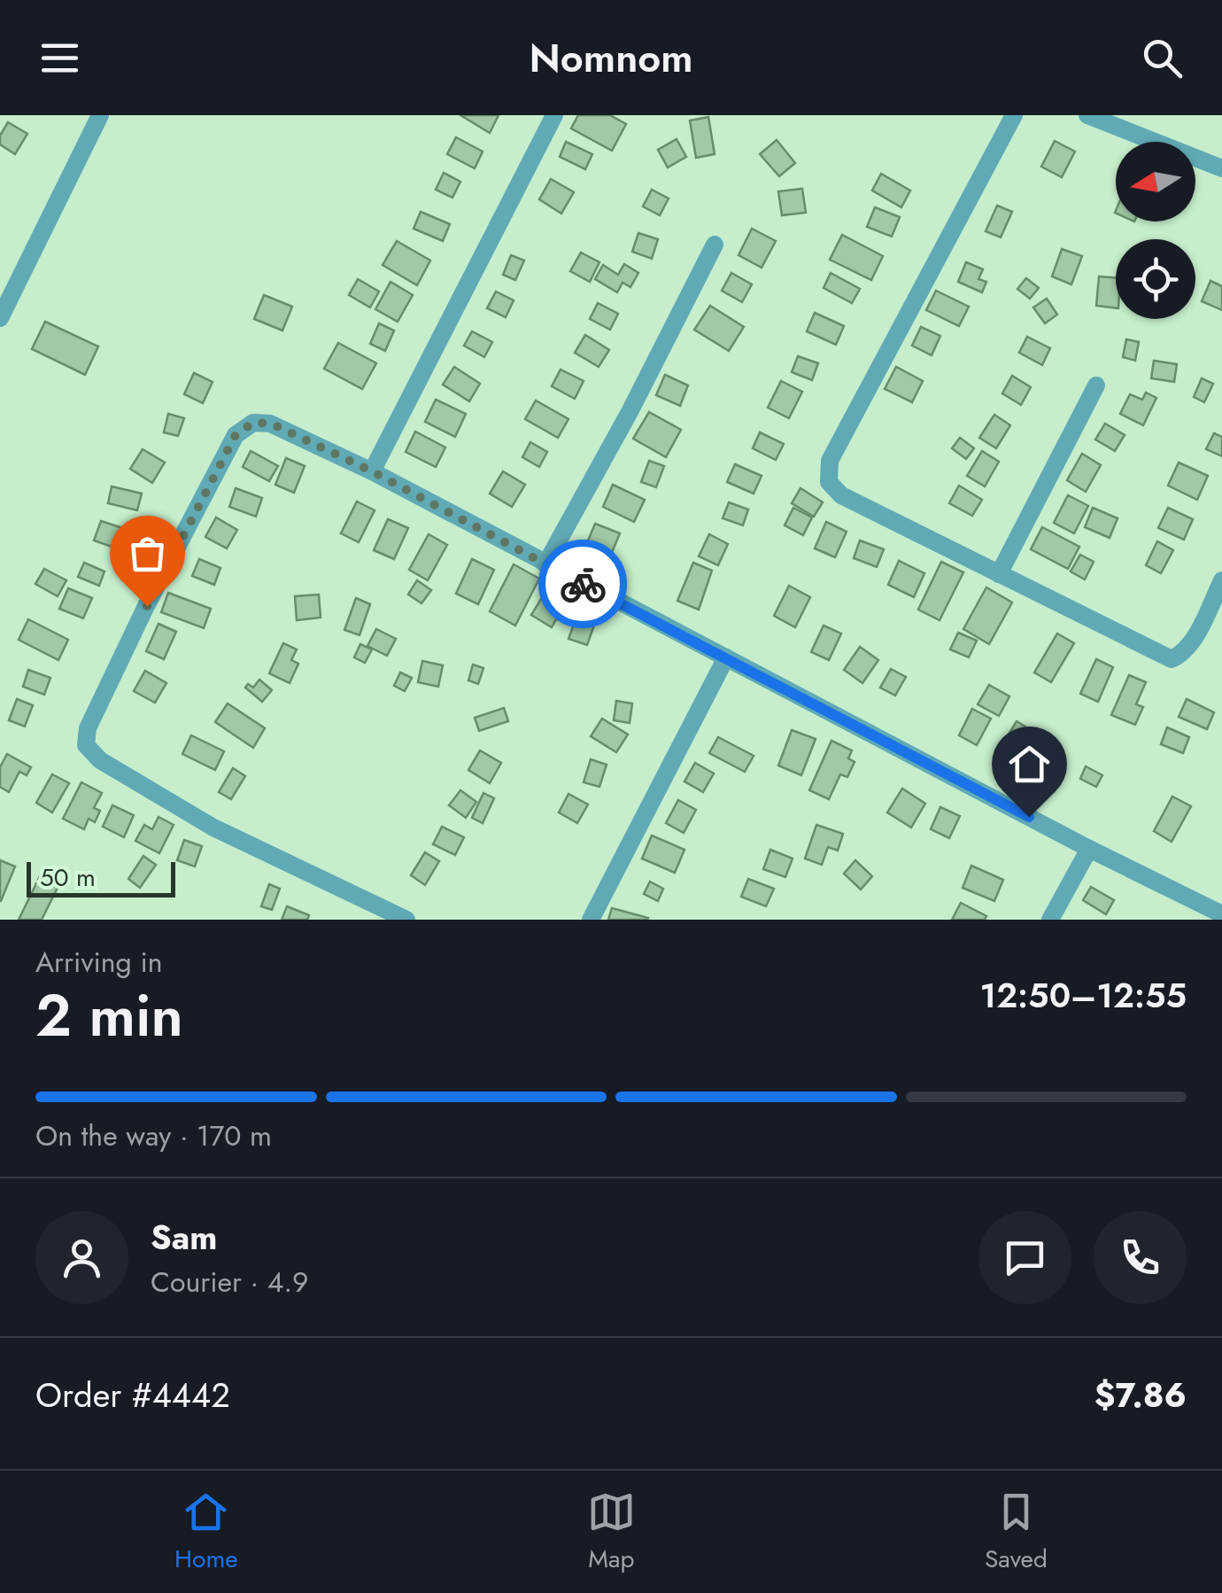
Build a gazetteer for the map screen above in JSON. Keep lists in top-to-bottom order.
{
  "scale_bar": "50 m",
  "north": "left",
  "page": {
    "header": "Nomnom",
    "scale": "50 m",
    "heading": ["2 min", "Arriving in", "12:50–12:55"],
    "panel": [
      "Sam",
      "Courier · 4.9",
      "Order #4442",
      "$7.86"
    ],
    "bar": "On the way · 170 m",
    "tabs": ["Home", "Map", "Saved"]
  }
}
